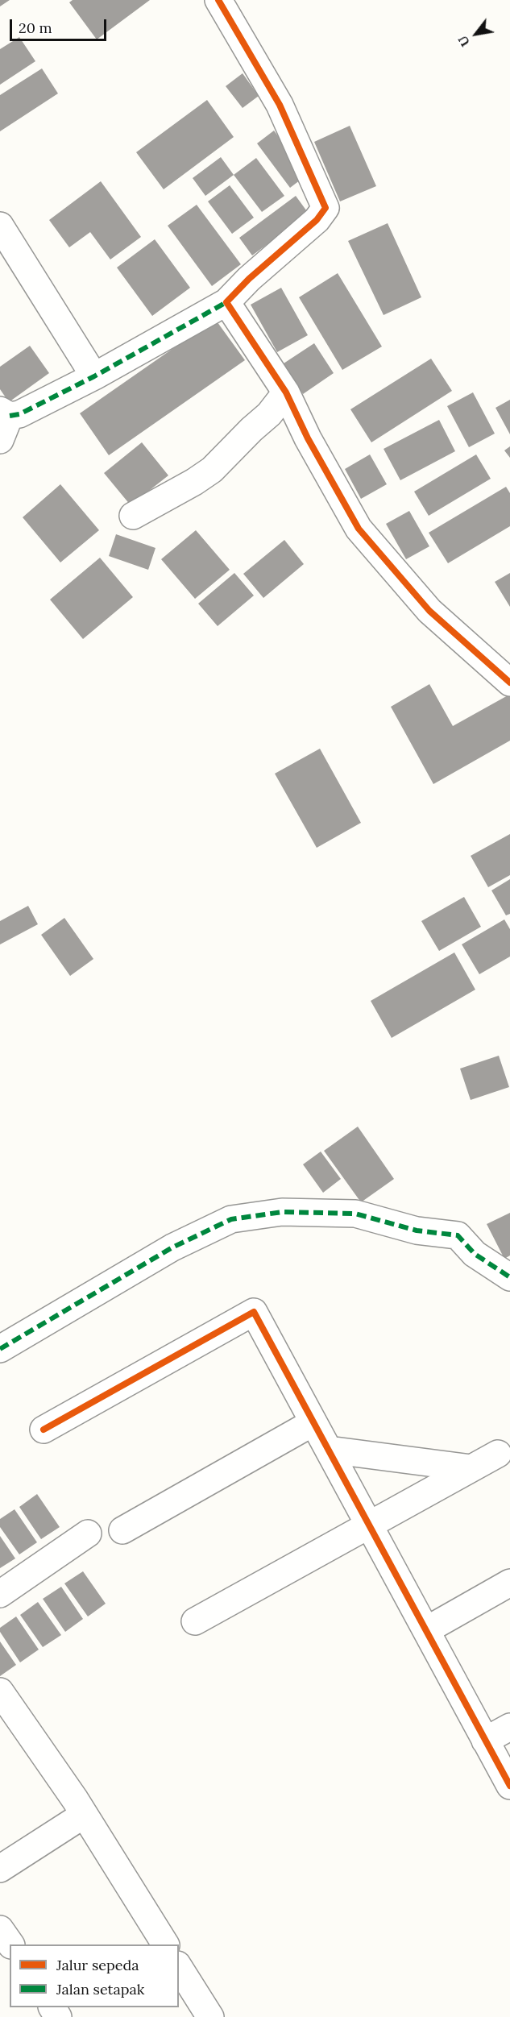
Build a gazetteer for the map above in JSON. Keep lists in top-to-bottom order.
{
  "legend": ["Jalur sepeda", "Jalan setapak"],
  "scale_bar": "20 m",
  "north": "bottom left"
}
